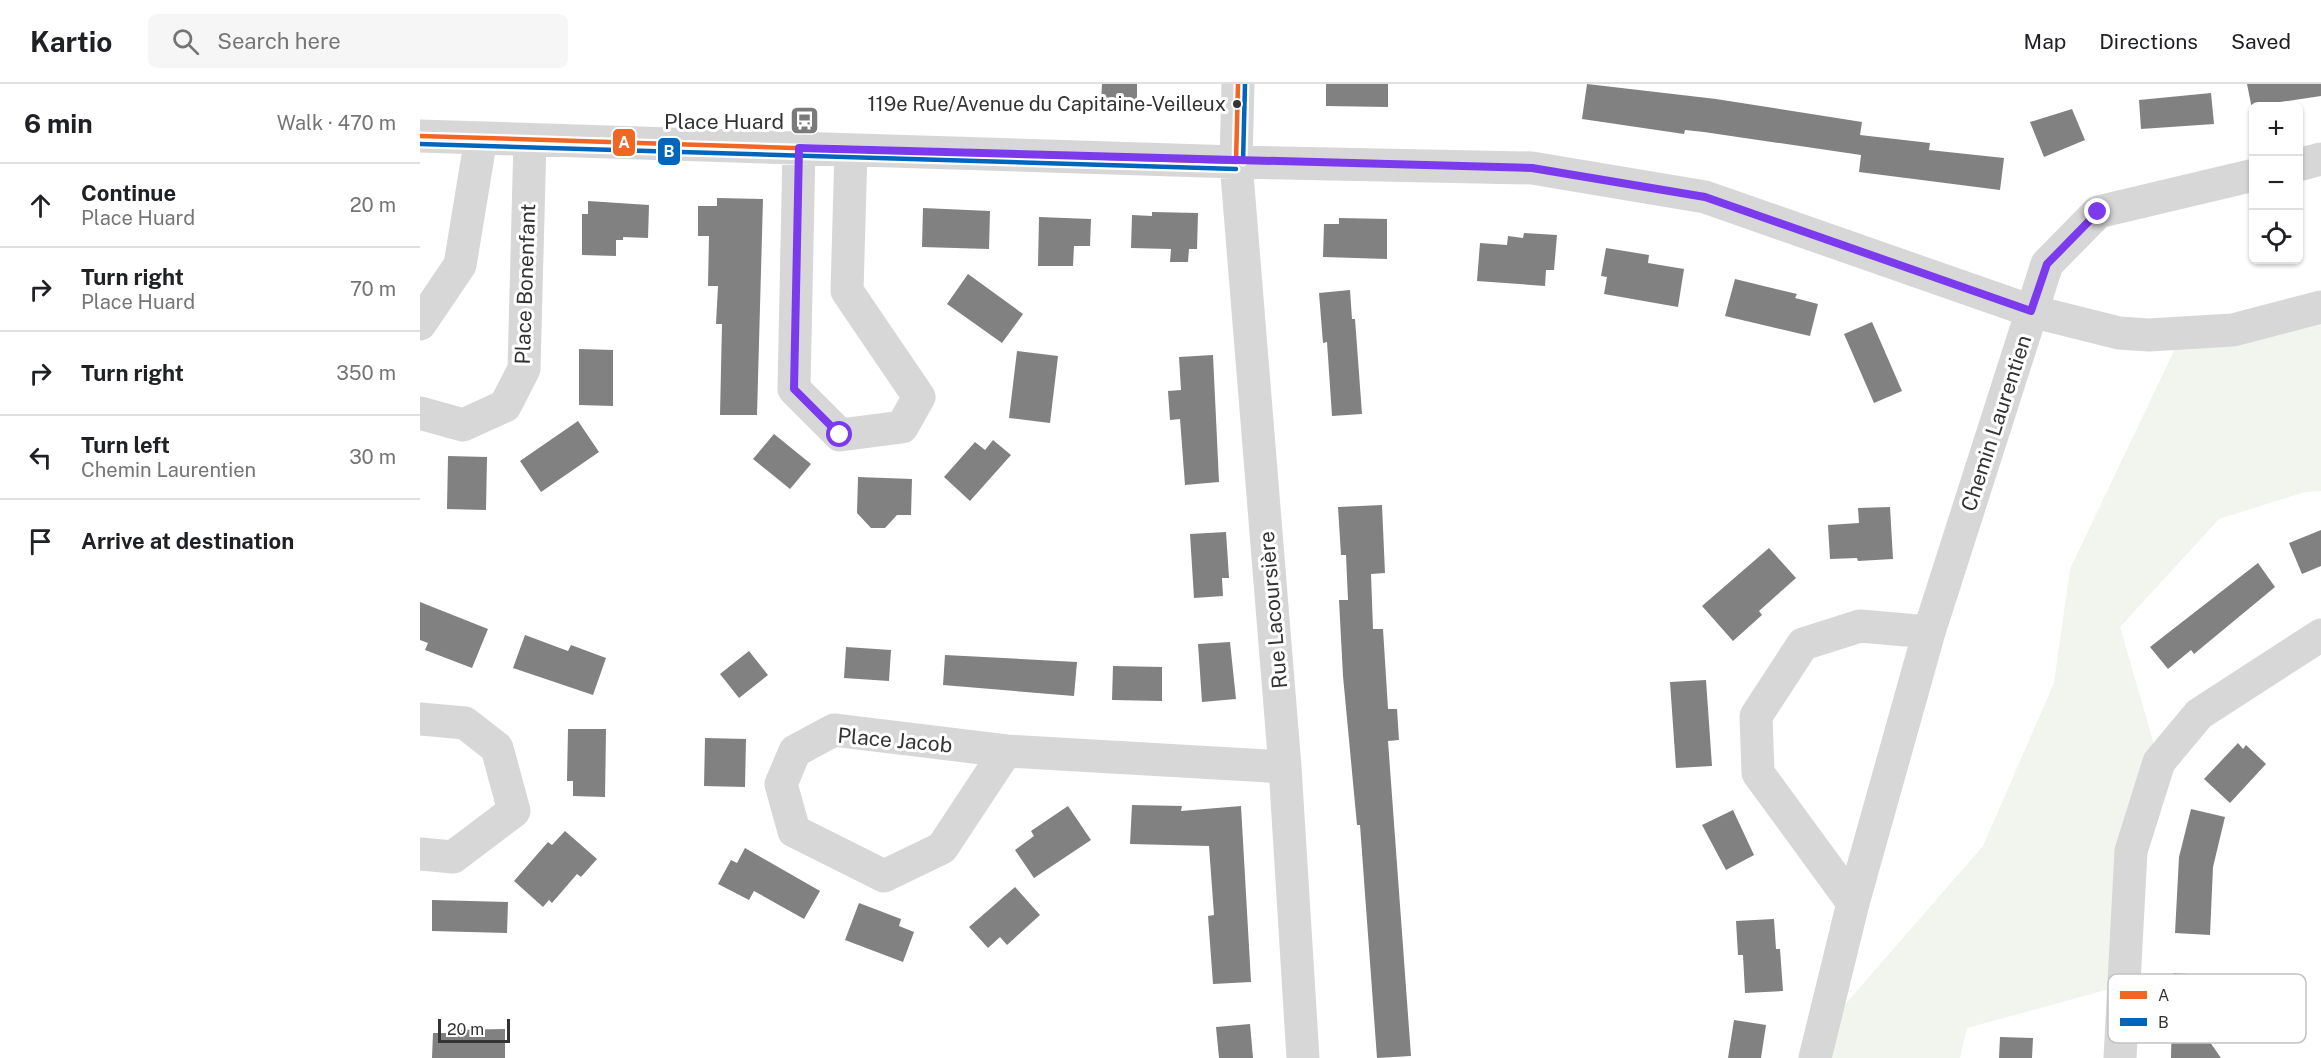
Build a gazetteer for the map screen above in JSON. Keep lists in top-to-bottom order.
{
  "streets": {
    "street": [
      "Place Bonenfant",
      "Chemin Laurentien",
      "Rue Lacoursière",
      "Place Jacob"
    ]
  },
  "crossings": [
    ["Rue Lacoursière", "Place Jacob"]
  ],
  "places": {
    "other": ["119e Rue/Avenue du Capitaine-Veilleux"],
    "bus stop": ["Place Huard"]
  },
  "lines": ["transit line A", "transit line B"],
  "legend": ["A", "B"],
  "scale_bar": "20 m",
  "page": {
    "header": "Kartio",
    "search": "Search here",
    "nav": ["Map", "Directions", "Saved"],
    "heading": ["6 min", "Walk · 470 m"],
    "map_buttons": ["+", "−"],
    "list": [
      ["Continue", "Place Huard", "20 m"],
      ["Turn right", "Place Huard", "70 m"],
      ["Turn right", "350 m"],
      ["Turn left", "Chemin Laurentien", "30 m"],
      "Arrive at destination"
    ],
    "scale": "20 m"
  }
}
